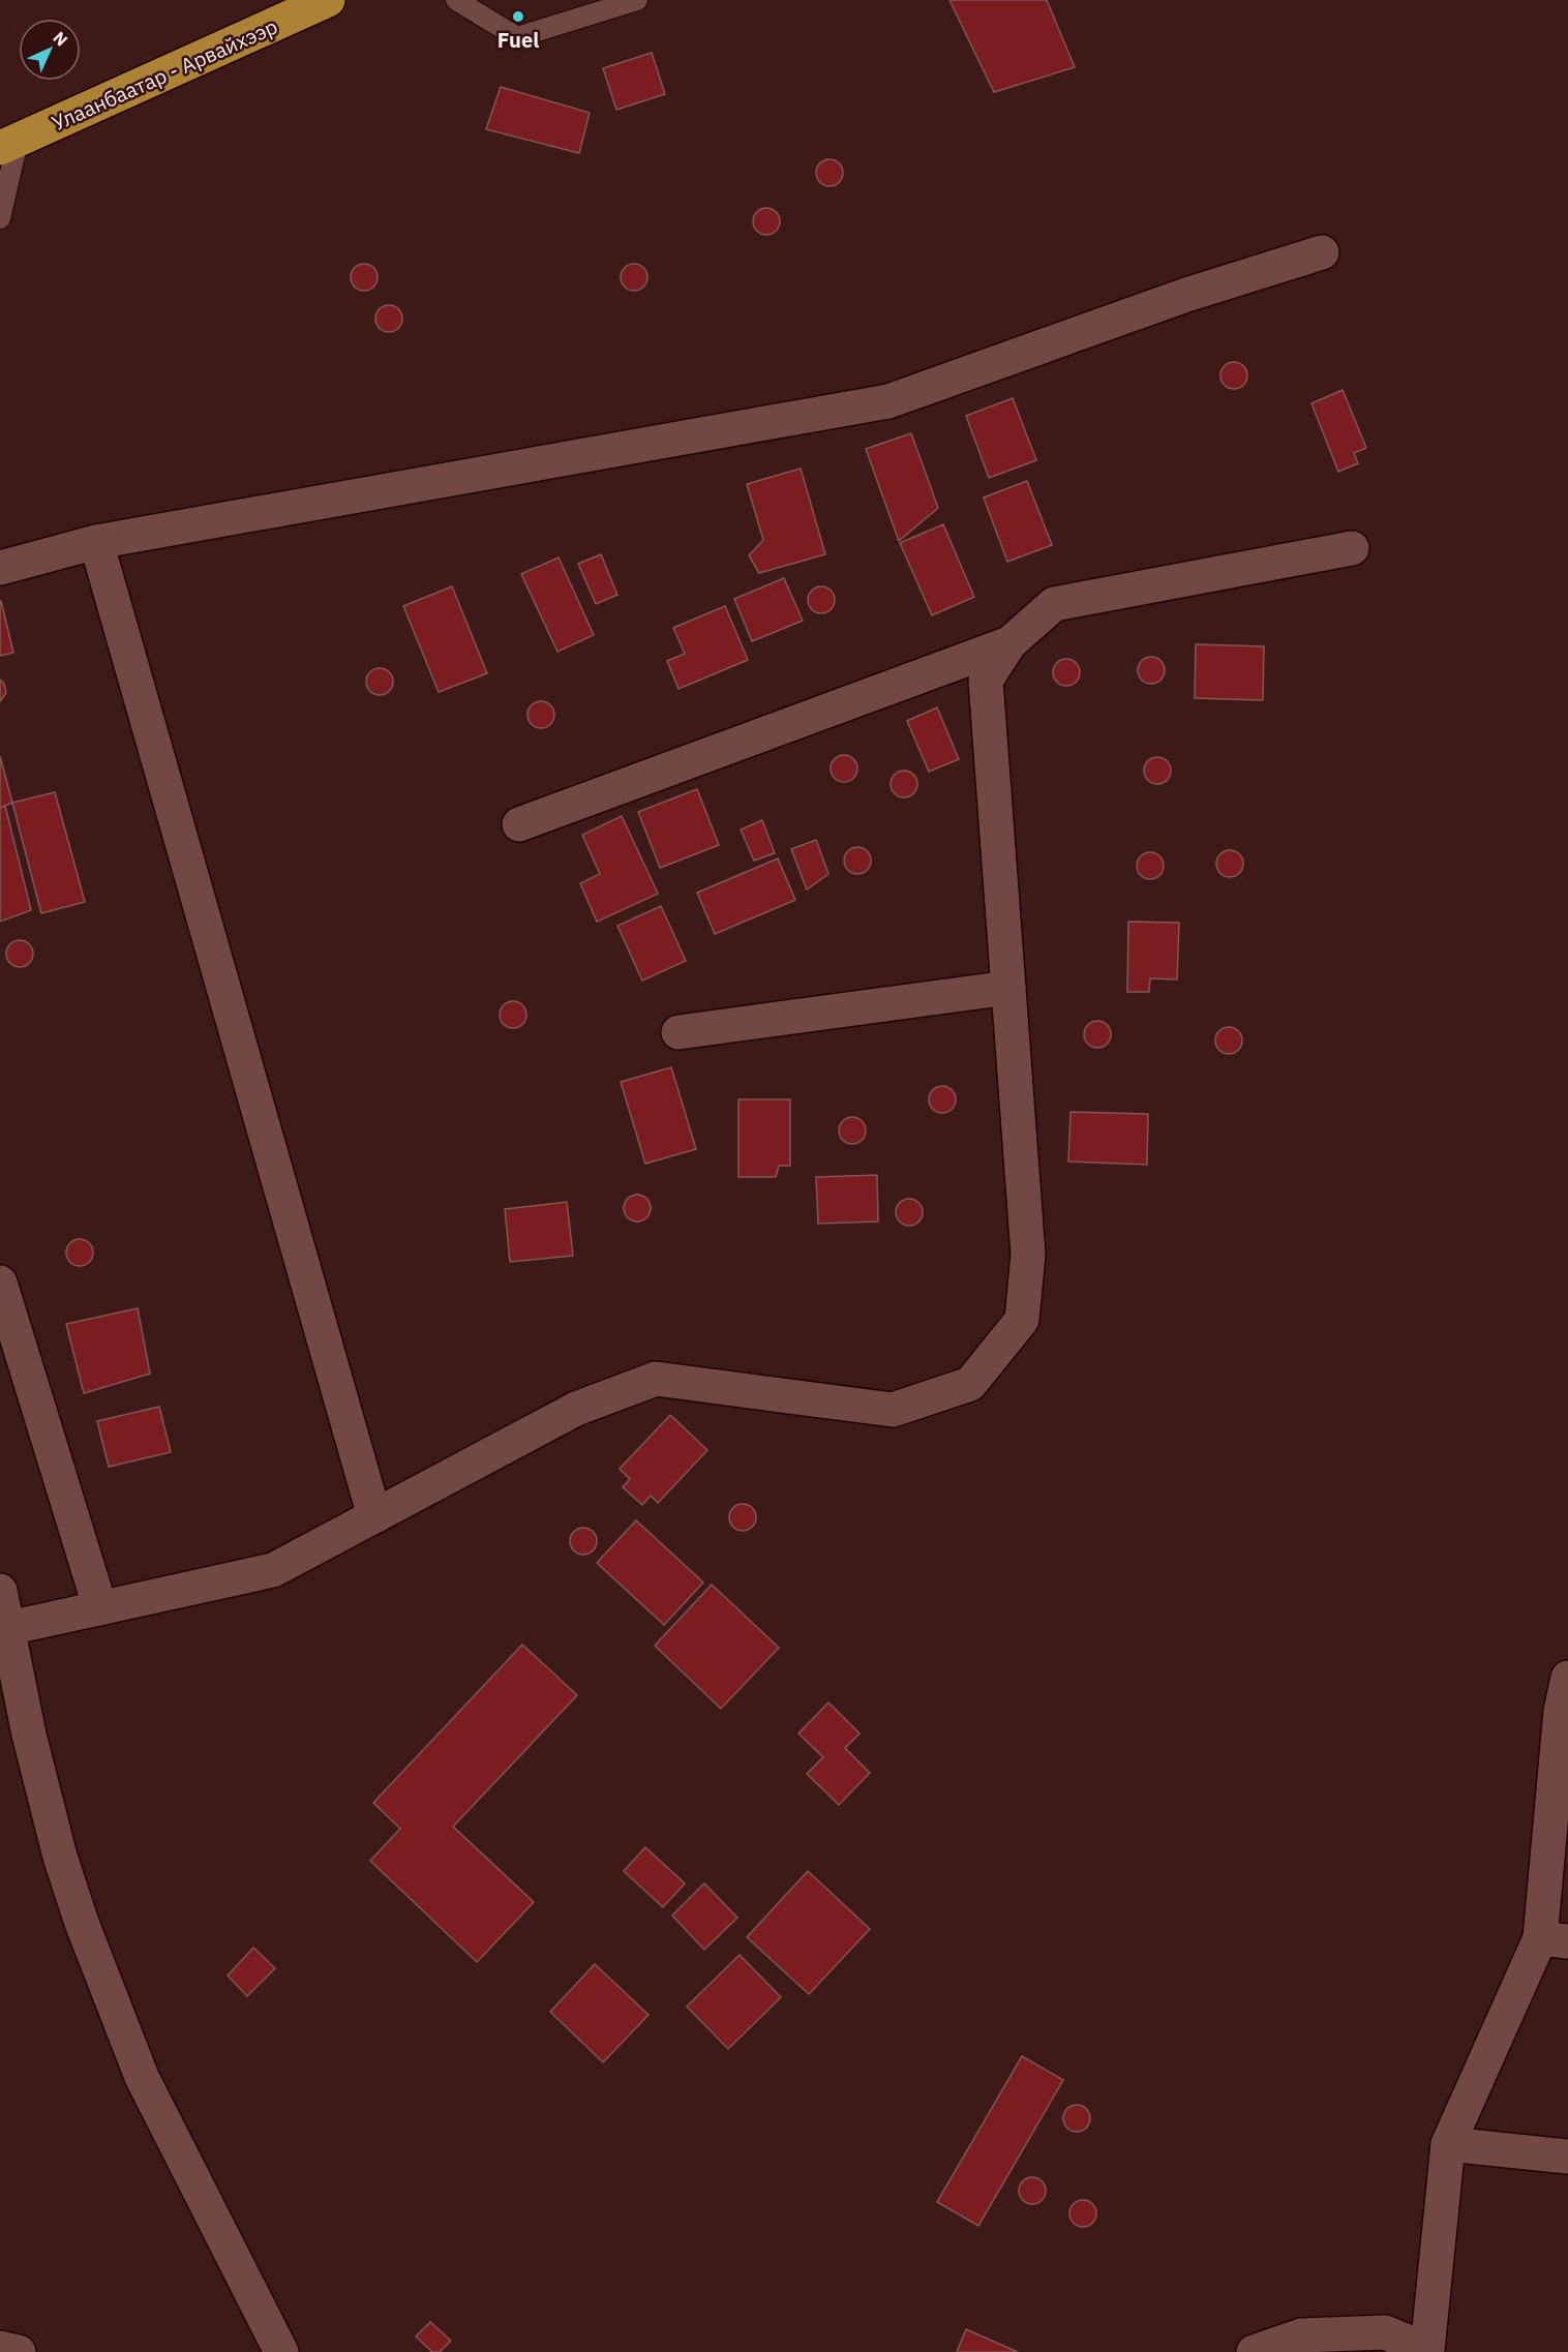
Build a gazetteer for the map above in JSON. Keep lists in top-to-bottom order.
{
  "streets": {
    "highway": ["Улаанбаатар - Арвайхээр"]
  },
  "places": ["Fuel"],
  "north": "top right"
}
